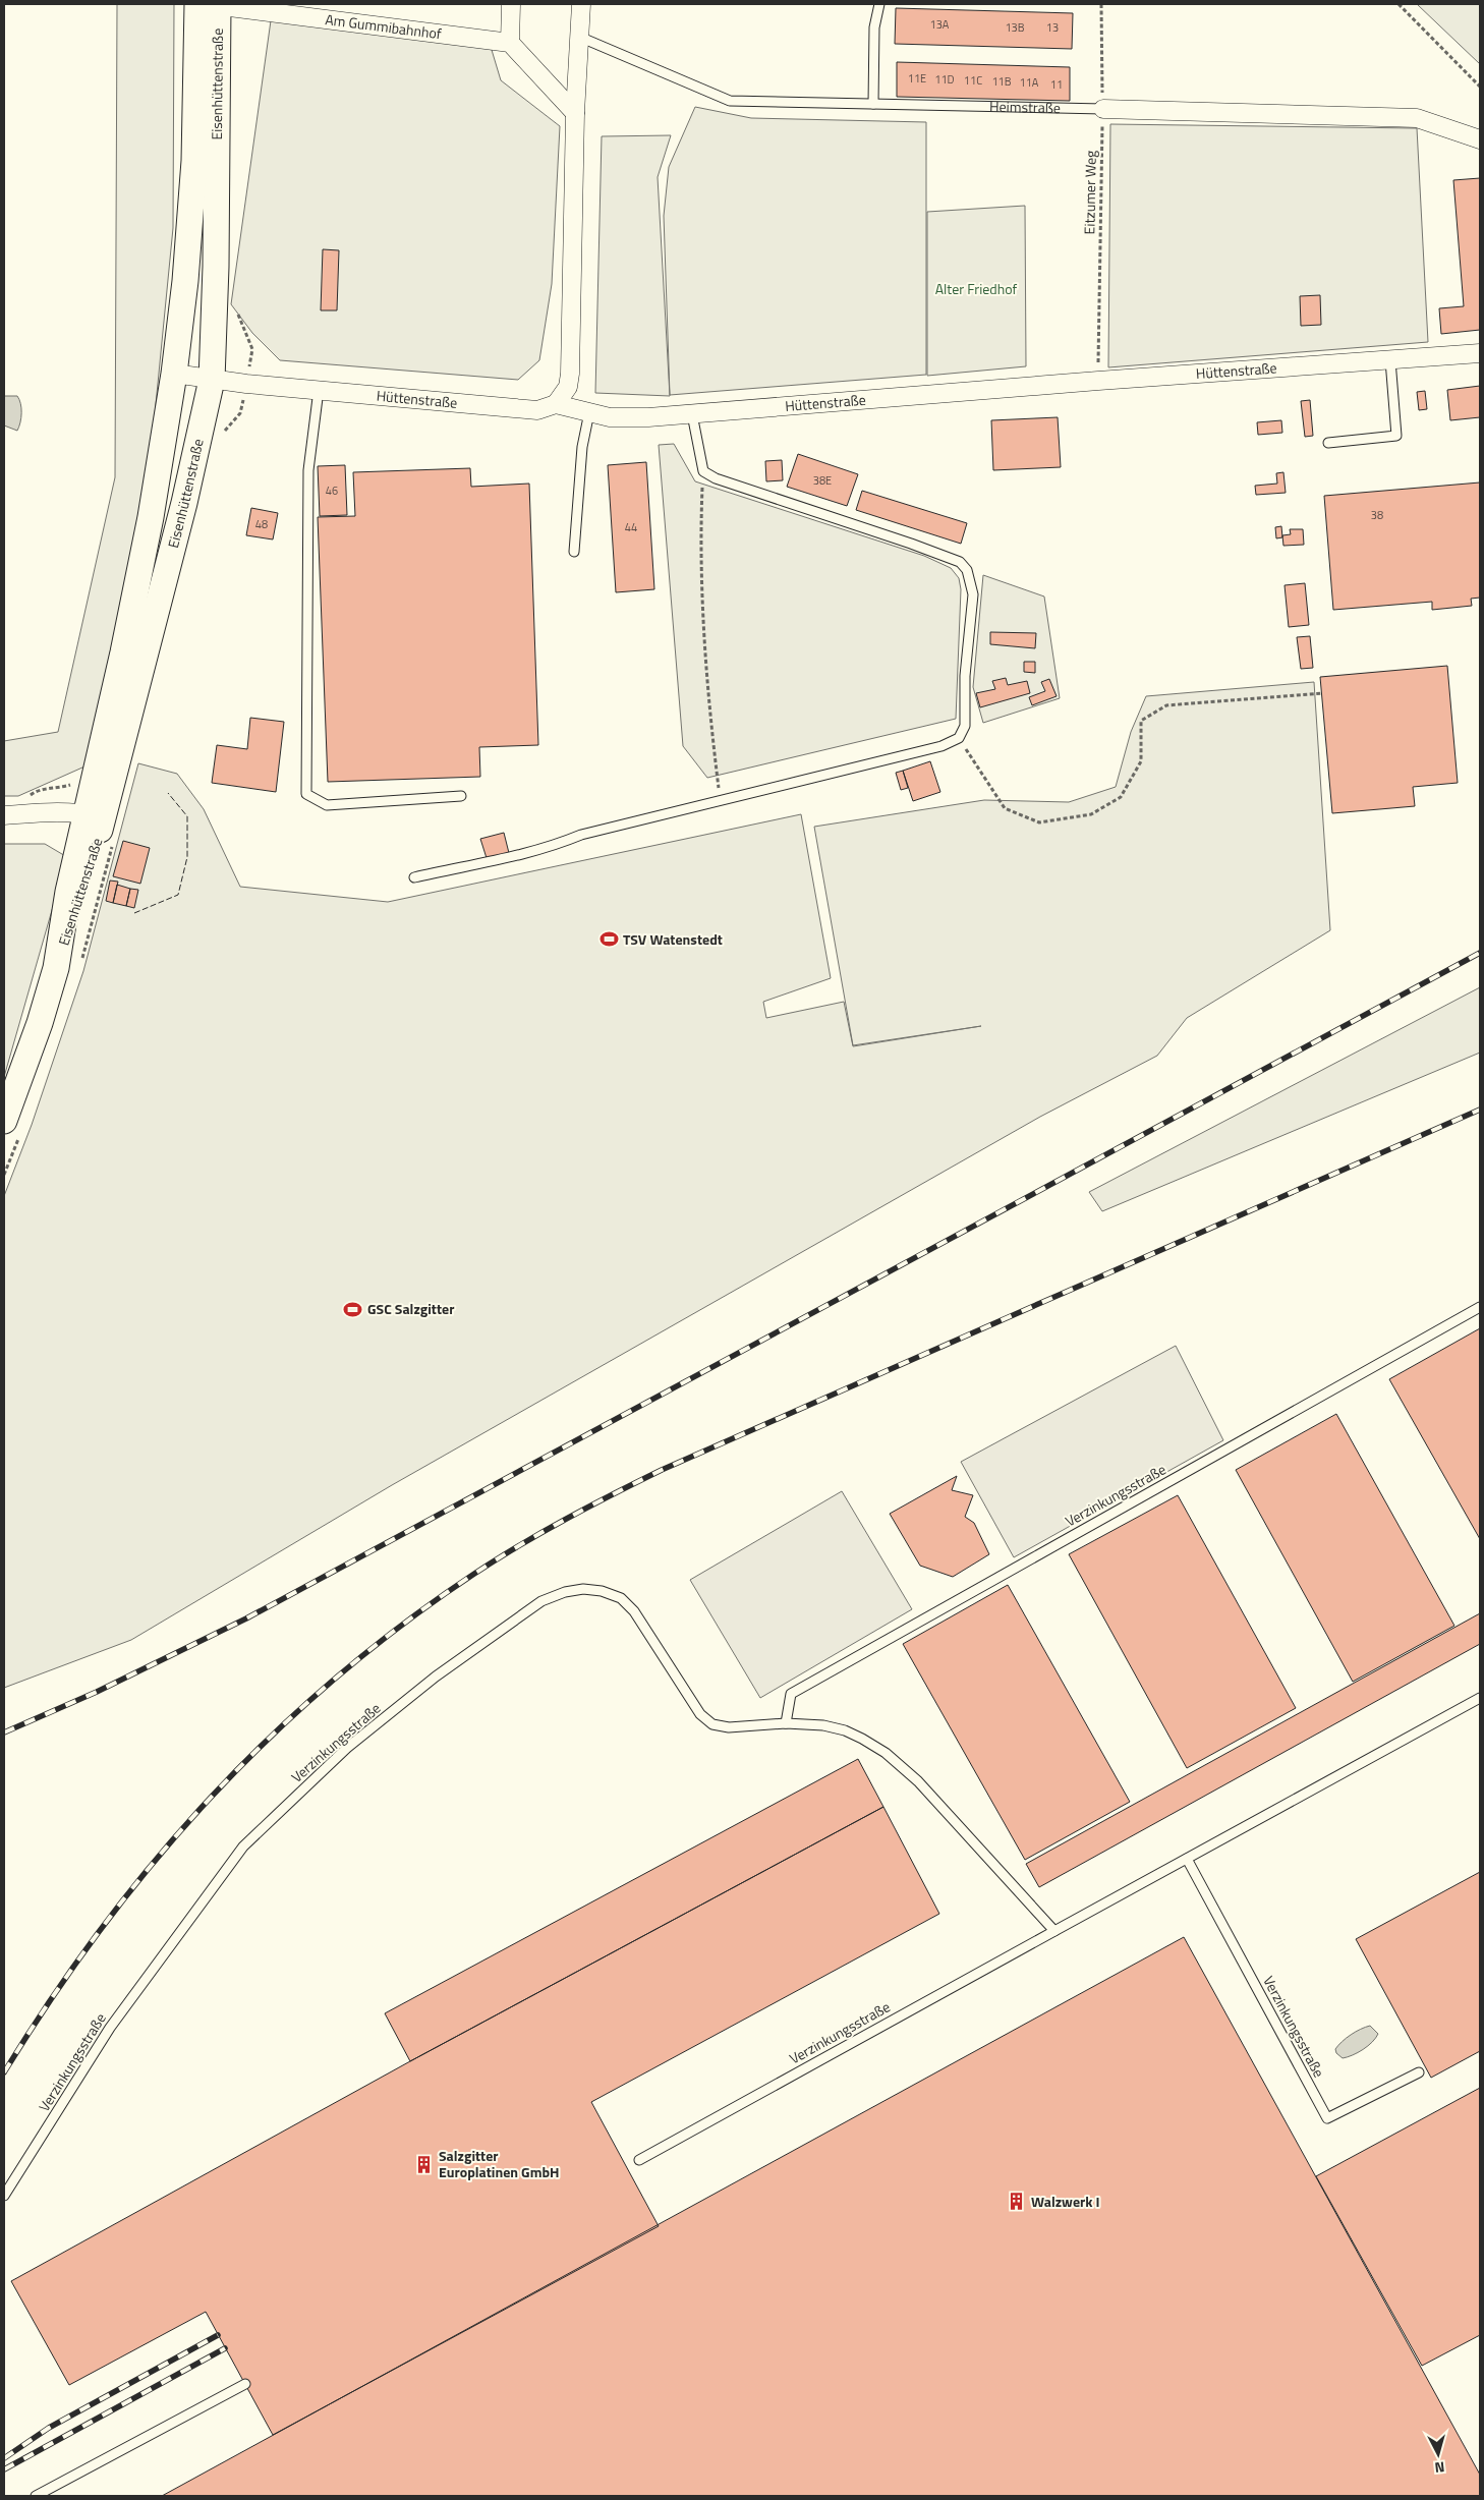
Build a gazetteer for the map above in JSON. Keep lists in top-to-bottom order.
{
  "streets": {
    "street": [
      "Am Gummibahnhof",
      "Eisenhüttenstraße",
      "Heimstraße",
      "Hüttenstraße"
    ],
    "lane": ["Verzinkungsstraße"],
    "path": ["Eitzumer Weg"]
  },
  "crossings": [
    ["Am Gummibahnhof", "Eisenhüttenstraße"],
    ["Eisenhüttenstraße", "Hüttenstraße"],
    ["Heimstraße", "Eitzumer Weg"],
    ["Eitzumer Weg", "Hüttenstraße"]
  ],
  "parks": ["Alter Friedhof"],
  "places": {
    "sports": ["TSV Watenstedt", "GSC Salzgitter"],
    "building": ["Salzgitter Europlatinen GmbH", "Walzwerk I"]
  },
  "house_numbers": [
    "13A",
    "13B",
    "13",
    "11E",
    "11D",
    "11C",
    "11B",
    "11A",
    "11",
    "38E",
    "46",
    "38",
    "48",
    "44"
  ],
  "north": "bottom"
}
